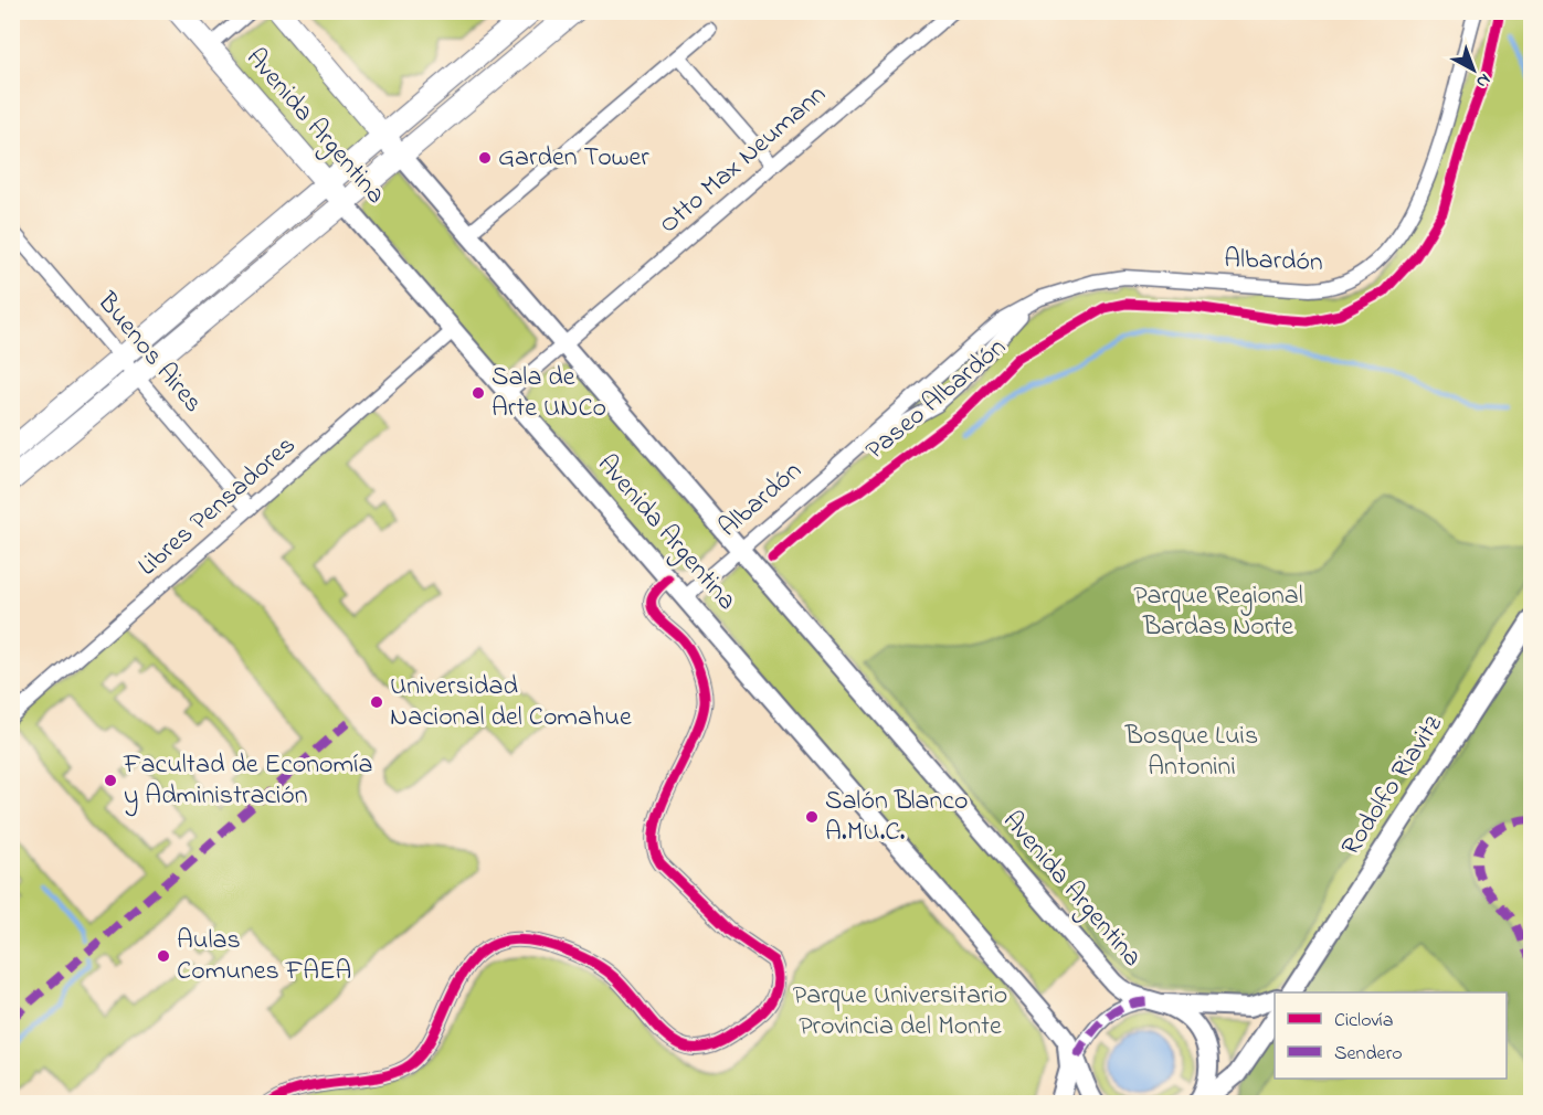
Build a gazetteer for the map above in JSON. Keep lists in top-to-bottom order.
{
  "streets": {
    "main road": ["Avenida Argentina", "Rodolfo Riavitz"],
    "street": [
      "Otto Max Neumann",
      "Albardón",
      "Buenos Aires",
      "Libres Pensadores"
    ],
    "cycle path": ["Paseo Albardón"]
  },
  "crossings": [
    ["Avenida Argentina", "Otto Max Neumann"],
    ["Avenida Argentina", "Albardón"],
    ["Avenida Argentina", "Libres Pensadores"],
    ["Buenos Aires", "Libres Pensadores"]
  ],
  "parks": ["Parque Regional Bardas Norte", "Bosque Luis Antonini", "Parque Universitario Provincia del Monte"],
  "places": [
    "Garden Tower",
    "Sala de Arte UNCo",
    "Universidad Nacional del Comahue",
    "Facultad de Economía y Administración",
    "Salón Blanco A.MU.C.",
    "Aulas Comunes FAEA"
  ],
  "legend": ["Ciclovía", "Sendero"],
  "north": "bottom right"
}
